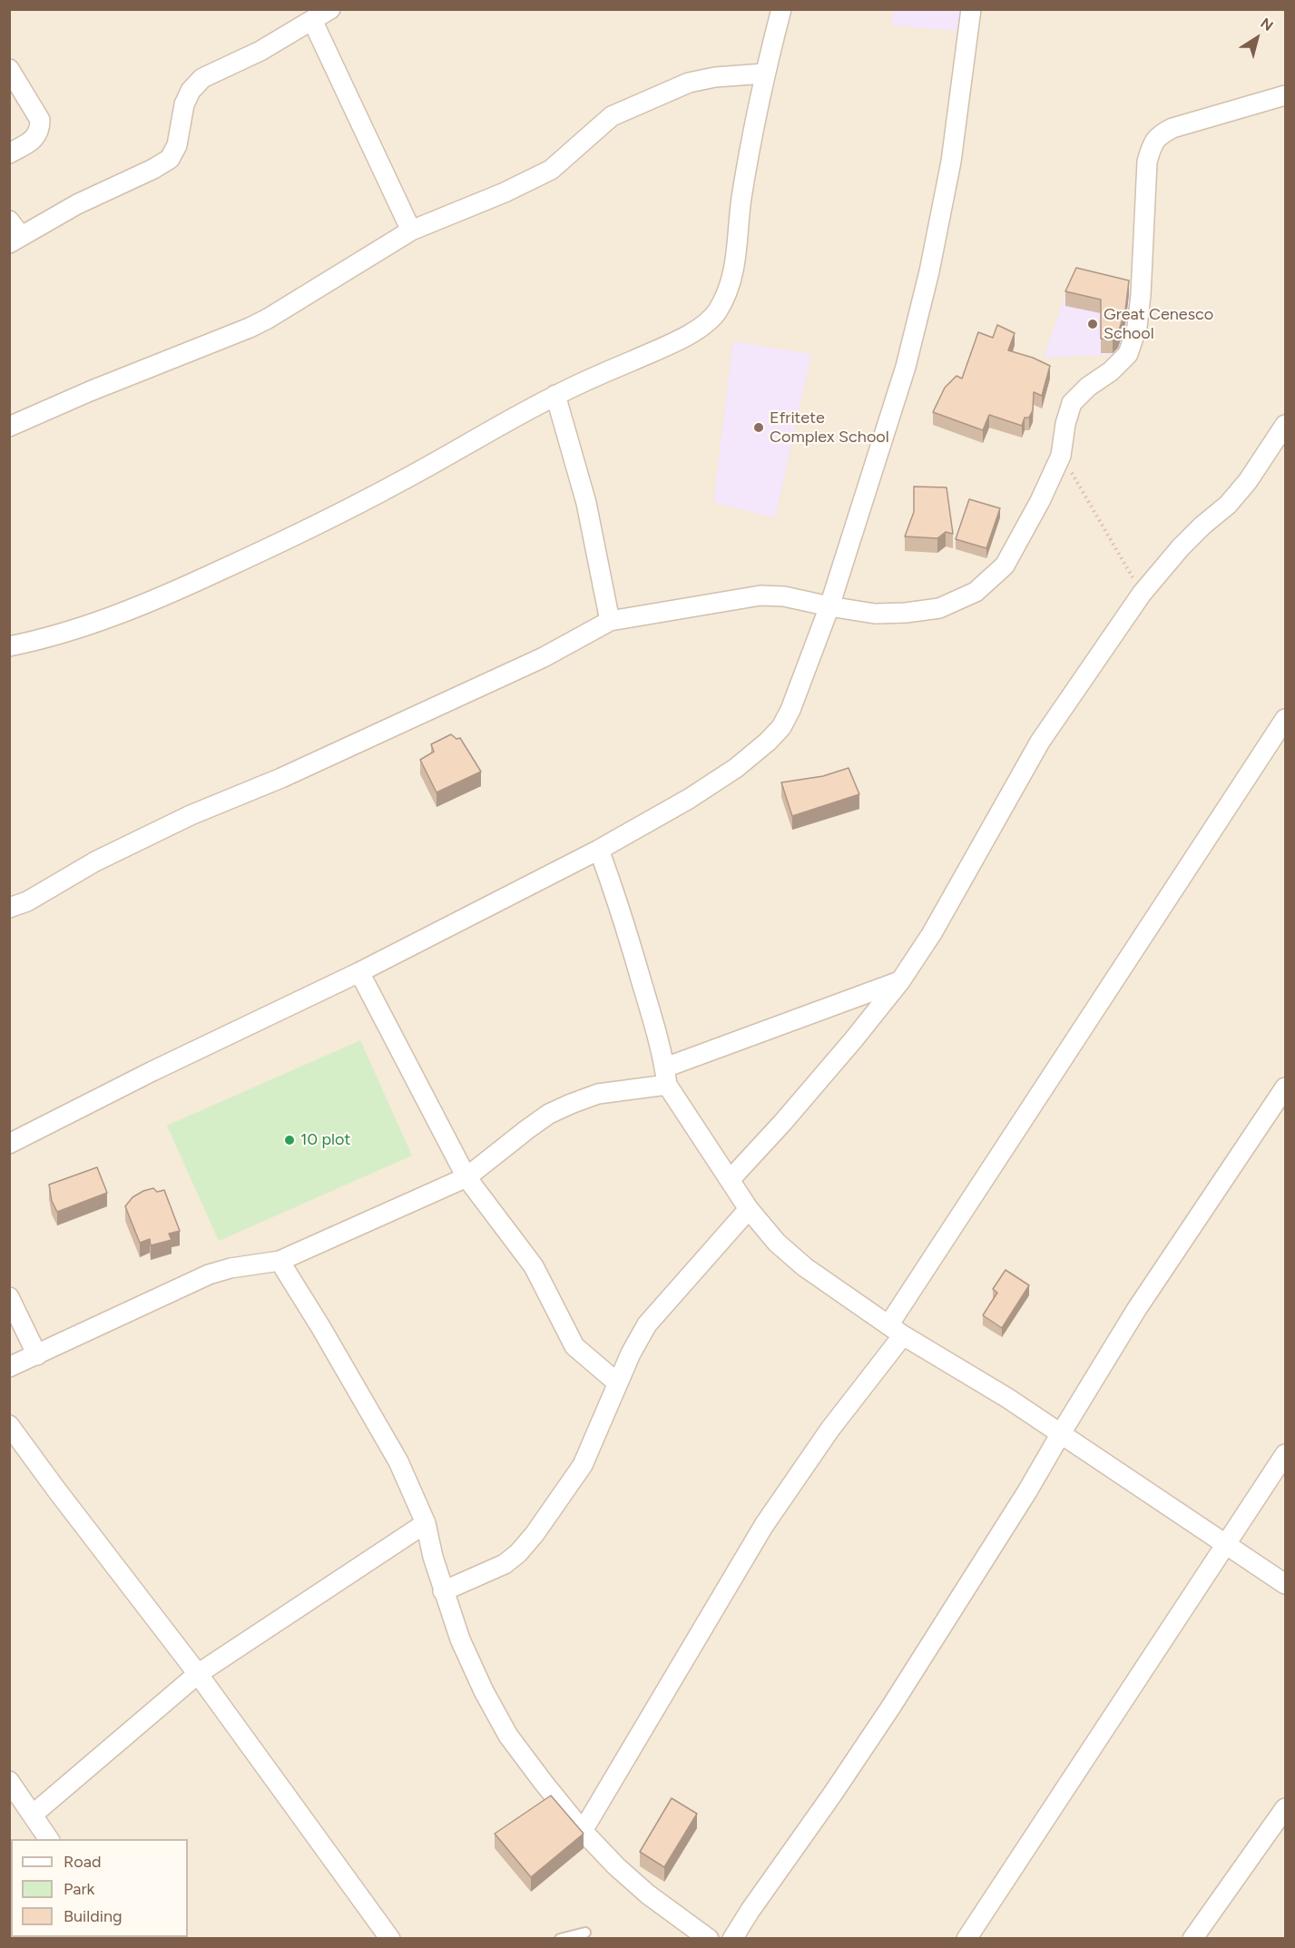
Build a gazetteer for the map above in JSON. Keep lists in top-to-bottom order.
{
  "places": ["Great Cenesco School", "Efritete Complex School", "10 plot"],
  "legend": ["Road", "Park", "Building"],
  "north": "top right"
}
